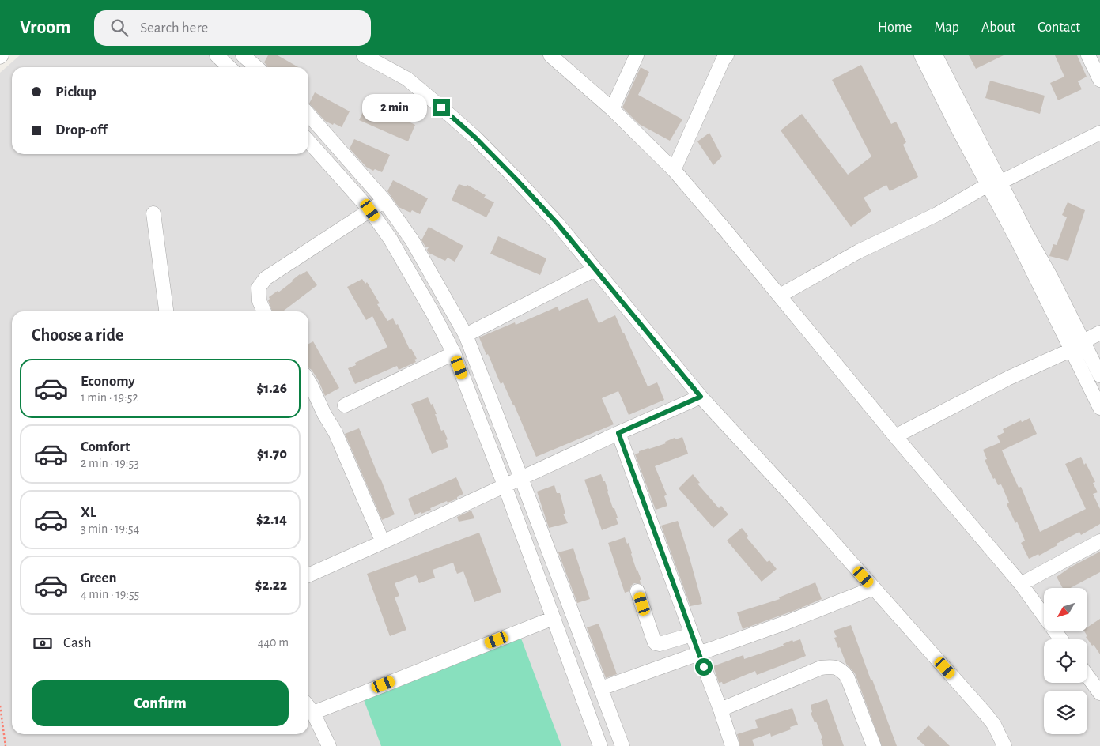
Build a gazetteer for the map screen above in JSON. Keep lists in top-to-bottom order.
{
  "north": "bottom left",
  "page": {
    "header": "Vroom",
    "search": "Search here",
    "nav": [
      "Home",
      "Map",
      "About",
      "Contact"
    ],
    "banner": ["Pickup", "Drop-off"],
    "bubble": "2 min",
    "heading": "Choose a ride",
    "list": [
      {
        "name": "Economy",
        "note": "1 min · 19:52",
        "value": "$1.26"
      },
      {
        "name": "Comfort",
        "note": "2 min · 19:53",
        "value": "$1.70"
      },
      {
        "name": "XL",
        "note": "3 min · 19:54",
        "value": "$2.14"
      },
      {
        "name": "Green",
        "note": "4 min · 19:55",
        "value": "$2.22"
      }
    ],
    "pay": ["Cash", "440 m"],
    "buttons": "Confirm"
  }
}
